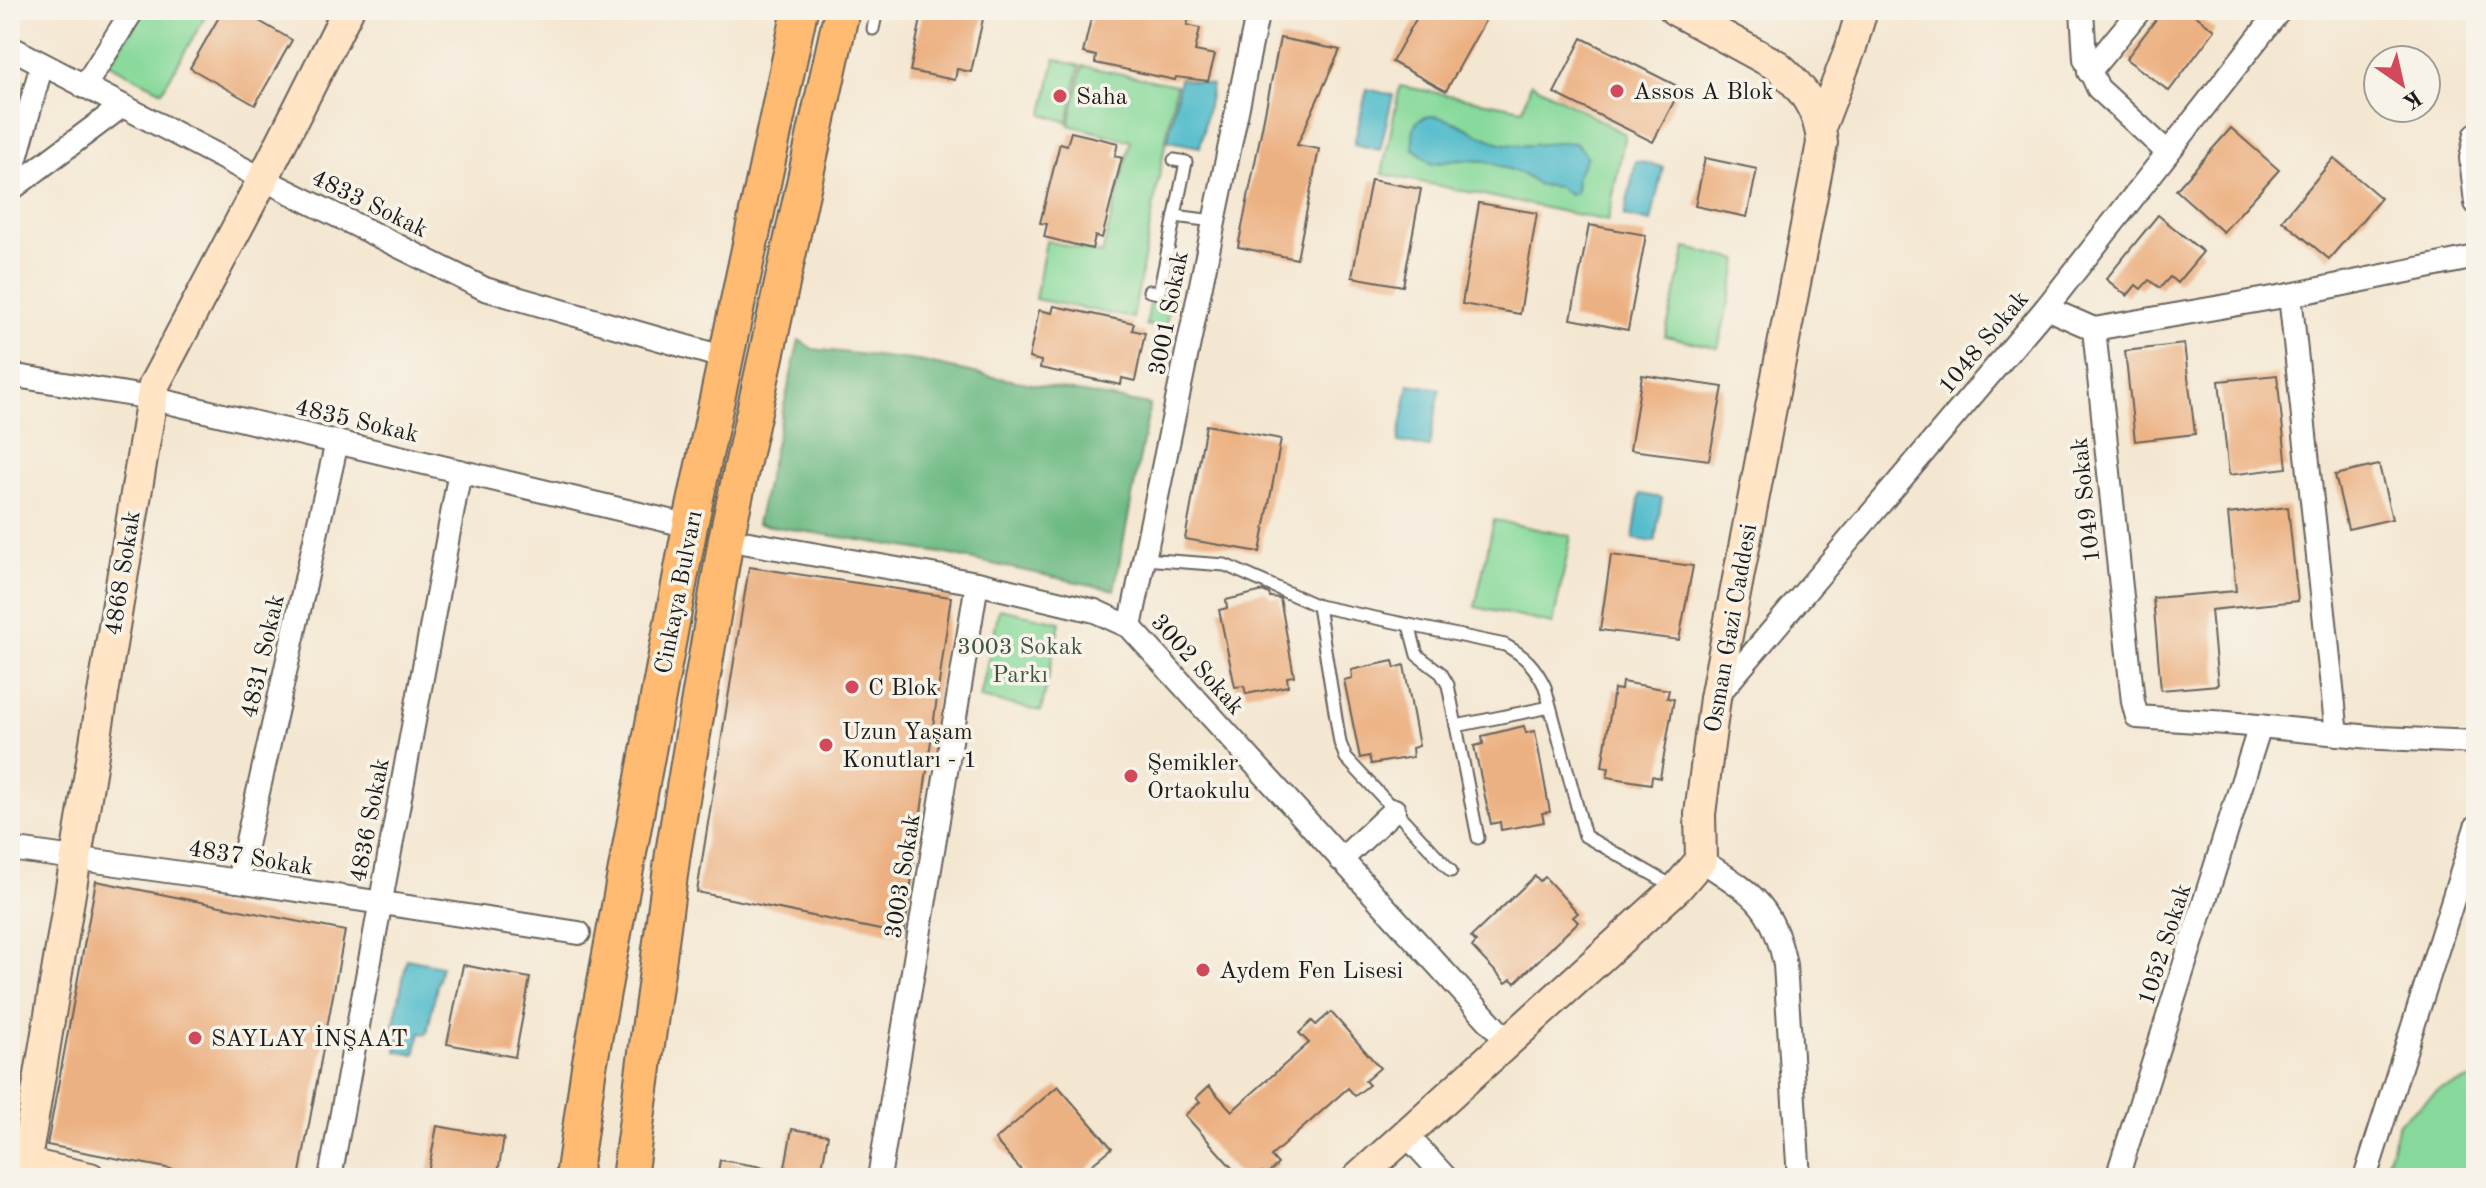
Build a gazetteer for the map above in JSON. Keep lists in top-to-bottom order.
{
  "streets": {
    "main road": ["Cinkaya Bulvarı"],
    "street": [
      "4833 Sokak",
      "3001 Sokak",
      "1048 Sokak",
      "4835 Sokak",
      "1049 Sokak",
      "4868 Sokak",
      "Osman Gazi Caddesi",
      "4831 Sokak",
      "3002 Sokak",
      "4836 Sokak",
      "4837 Sokak",
      "3003 Sokak",
      "1052 Sokak"
    ]
  },
  "crossings": [
    ["4833 Sokak", "4868 Sokak"],
    ["4833 Sokak", "Cinkaya Bulvarı"],
    ["3001 Sokak", "3002 Sokak"],
    ["1048 Sokak", "Osman Gazi Caddesi"],
    ["4835 Sokak", "4868 Sokak"],
    ["4835 Sokak", "Cinkaya Bulvarı"],
    ["4835 Sokak", "4831 Sokak"],
    ["4835 Sokak", "4836 Sokak"],
    ["1049 Sokak", "1052 Sokak"],
    ["4868 Sokak", "4837 Sokak"],
    ["Cinkaya Bulvarı", "3002 Sokak"],
    ["4831 Sokak", "4837 Sokak"],
    ["3002 Sokak", "3003 Sokak"],
    ["4836 Sokak", "4837 Sokak"]
  ],
  "parks": ["3003 Sokak Parkı"],
  "places": [
    "Assos A Blok",
    "Saha",
    "C Blok",
    "Uzun Yaşam Konutları - 1",
    "Şemikler Ortaokulu",
    "Aydem Fen Lisesi",
    "SAYLAY İNŞAAT"
  ],
  "north": "bottom right"
}
